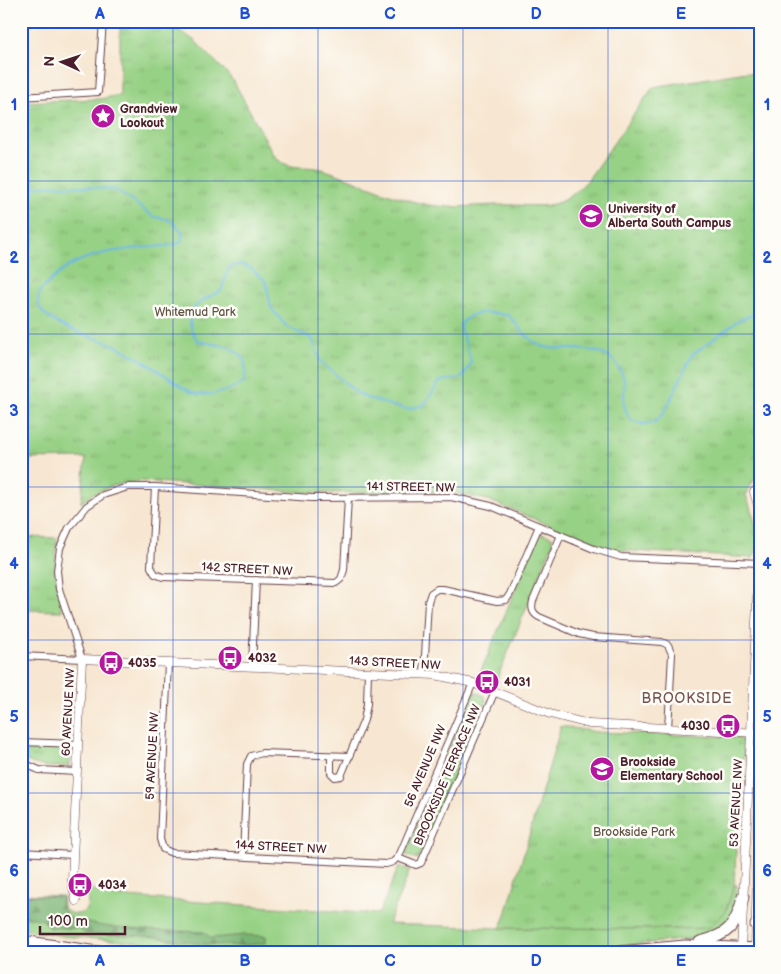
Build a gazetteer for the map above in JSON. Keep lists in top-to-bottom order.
{
  "streets": {
    "street": [
      "141 STREET NW",
      "142 STREET NW",
      "143 STREET NW",
      "60 AVENUE NW",
      "59 AVENUE NW",
      "56 AVENUE NW",
      "BROOKSIDE TERRACE NW",
      "53 AVENUE NW",
      "144 STREET NW"
    ]
  },
  "crossings": [
    ["141 STREET NW", "142 STREET NW"],
    ["141 STREET NW", "60 AVENUE NW"],
    ["141 STREET NW", "53 AVENUE NW"],
    ["143 STREET NW", "60 AVENUE NW"],
    ["143 STREET NW", "59 AVENUE NW"],
    ["143 STREET NW", "56 AVENUE NW"],
    ["143 STREET NW", "BROOKSIDE TERRACE NW"],
    ["143 STREET NW", "53 AVENUE NW"],
    ["59 AVENUE NW", "144 STREET NW"],
    ["56 AVENUE NW", "BROOKSIDE TERRACE NW"],
    ["56 AVENUE NW", "144 STREET NW"],
    ["BROOKSIDE TERRACE NW", "144 STREET NW"]
  ],
  "districts": ["BROOKSIDE"],
  "parks": ["Whitemud Park", "Brookside Park"],
  "places": {
    "place": ["Grandview Lookout"],
    "school or university": ["University of Alberta South Campus", "Brookside Elementary School"],
    "bus stop": [
      "4032",
      "4035",
      "4031",
      "4030",
      "4034"
    ]
  },
  "scale_bar": "100 m",
  "north": "left",
  "grid": {
    "columns": [
      "A",
      "B",
      "C",
      "D",
      "E"
    ],
    "rows": [
      "1",
      "2",
      "3",
      "4",
      "5",
      "6"
    ]
  }
}
